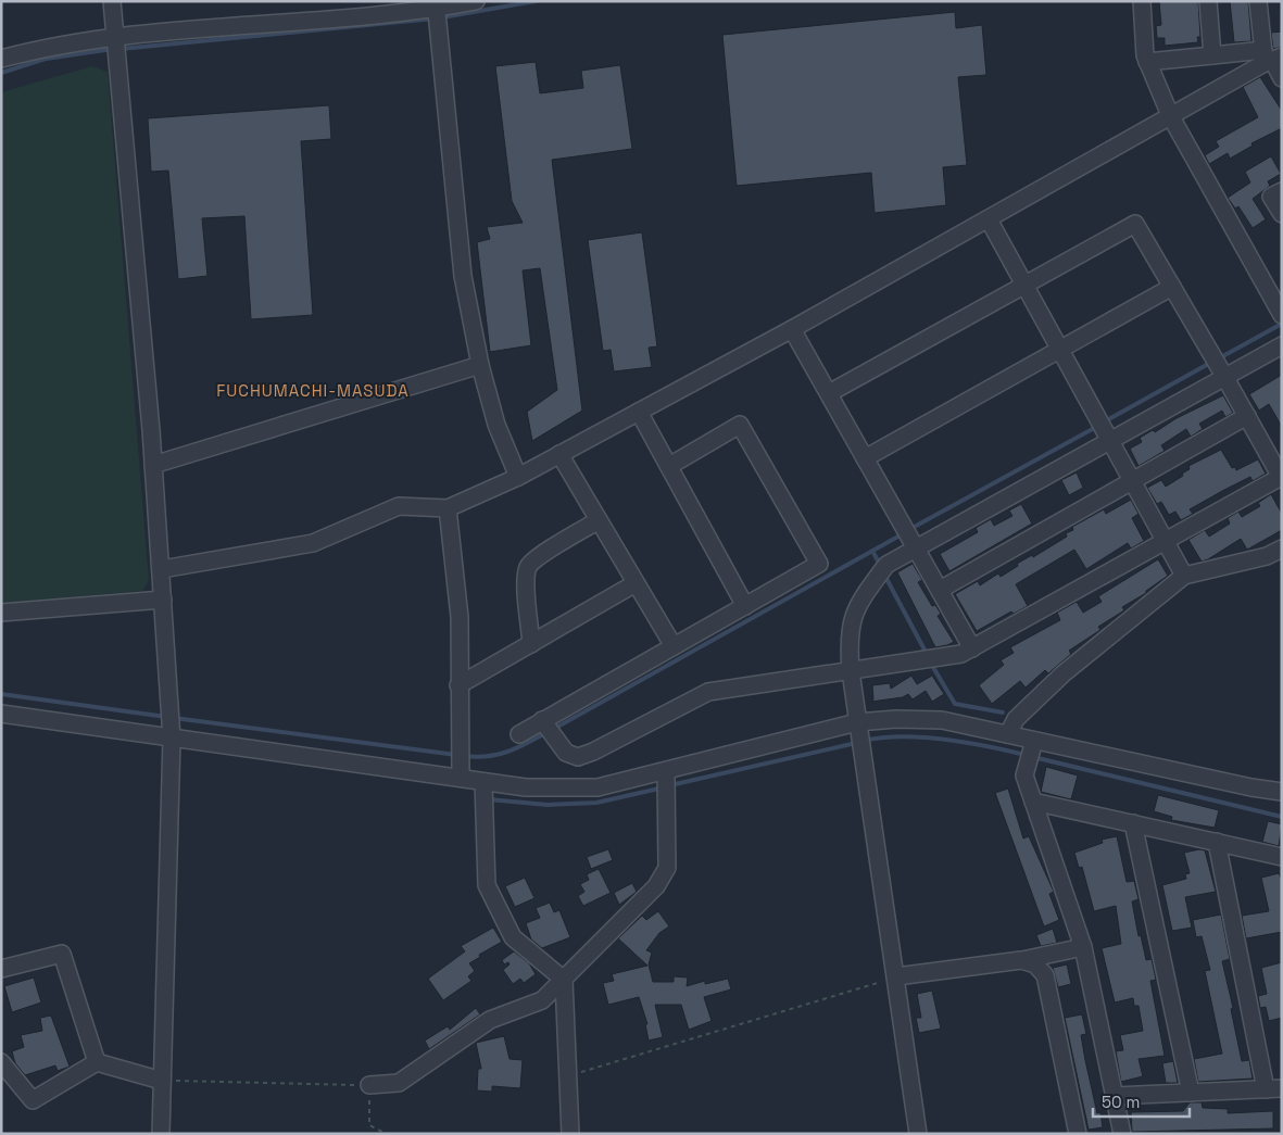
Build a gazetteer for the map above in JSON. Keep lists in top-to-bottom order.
{
  "districts": ["FUCHUMACHI-MASUDA"],
  "scale_bar": "50 m"
}
